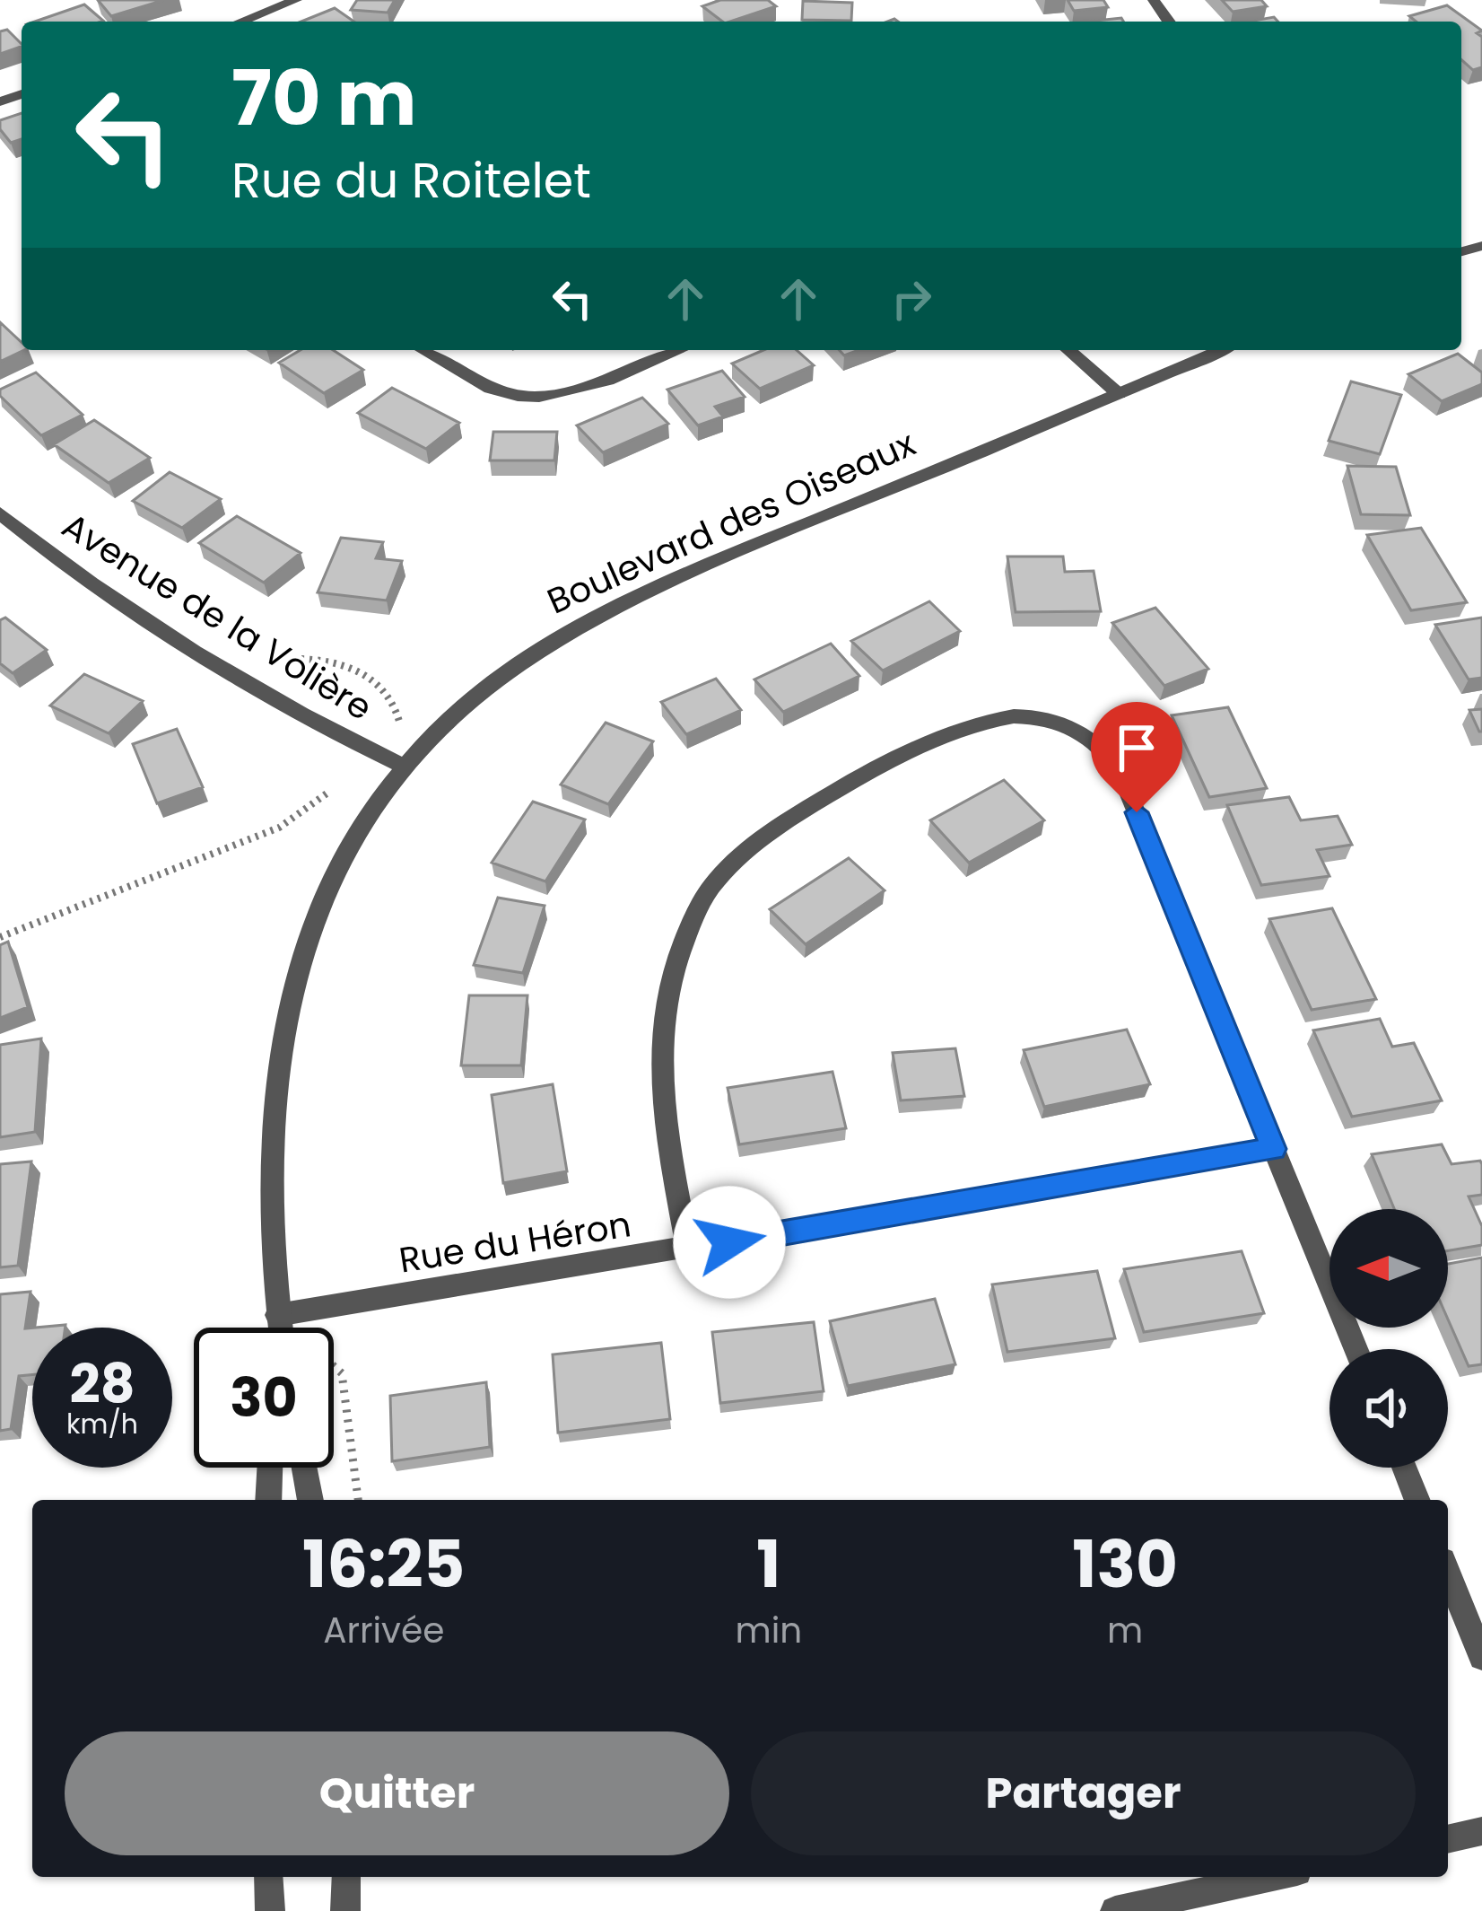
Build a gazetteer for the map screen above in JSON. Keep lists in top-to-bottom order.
{
  "streets": {
    "street": ["Boulevard des Oiseaux", "Avenue de la Volière", "Rue du Héron"]
  },
  "crossings": [
    ["Boulevard des Oiseaux", "Avenue de la Volière"],
    ["Boulevard des Oiseaux", "Rue du Héron"]
  ],
  "north": "left",
  "page": {
    "turn": ["70 m", "Rue du Roitelet"],
    "speed": "28 km/h",
    "limit": "30",
    "eta": [
      "16:25",
      "Arrivée",
      "1",
      "min",
      "130",
      "m"
    ],
    "buttons": ["Quitter", "Partager"]
  }
}
